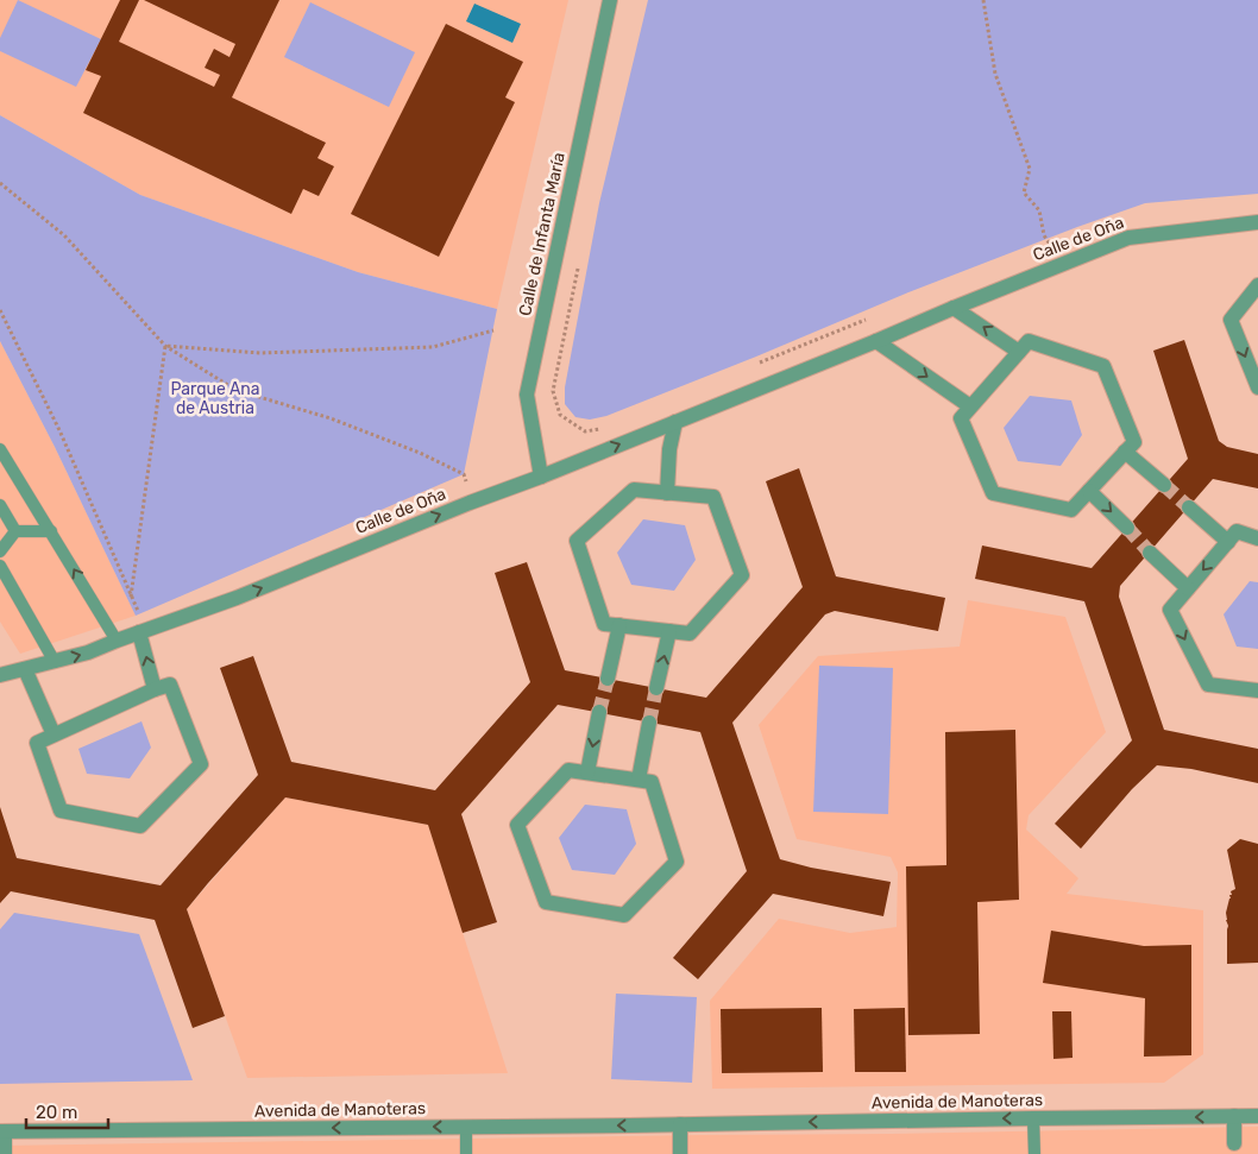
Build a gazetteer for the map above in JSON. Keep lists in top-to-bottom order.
{
  "streets": {
    "street": ["Calle de Infanta María", "Calle de Oña", "Avenida de Manoteras"]
  },
  "crossings": [
    ["Calle de Infanta María", "Calle de Oña"]
  ],
  "one_way": ["Calle de Oña", "Avenida de Manoteras"],
  "parks": ["Parque Ana de Austria"],
  "scale_bar": "20 m"
}
